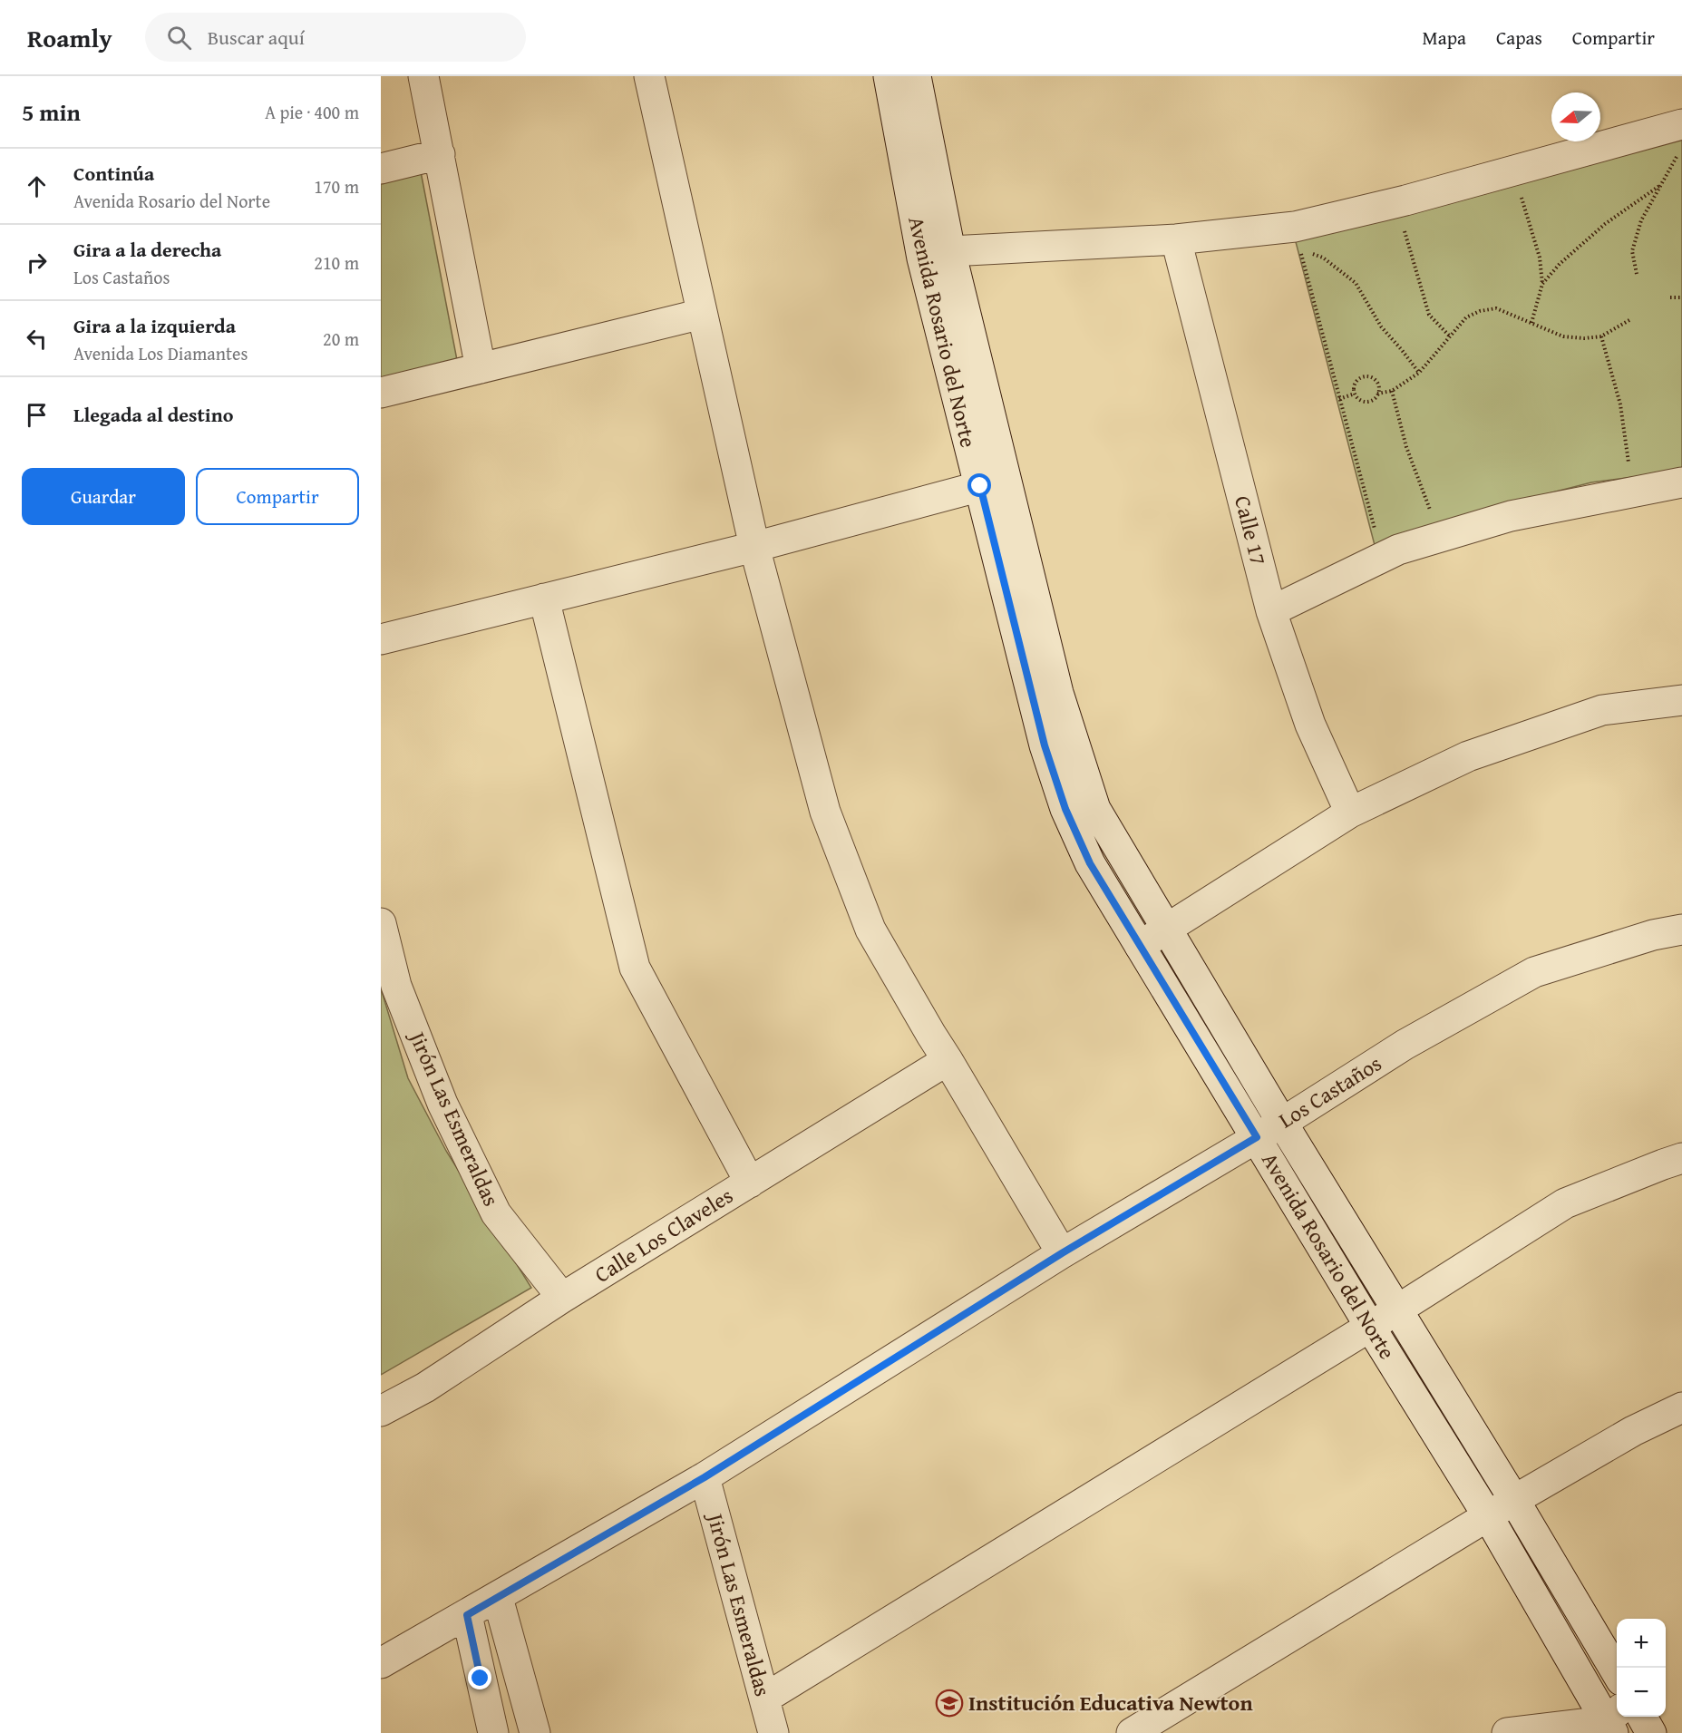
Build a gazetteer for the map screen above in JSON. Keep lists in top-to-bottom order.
{
  "streets": {
    "street": [
      "Avenida Rosario del Norte",
      "Calle 17",
      "Los Castaños",
      "Jirón Las Esmeraldas",
      "Calle Los Claveles"
    ]
  },
  "crossings": [
    ["Avenida Rosario del Norte", "Los Castaños"],
    ["Los Castaños", "Jirón Las Esmeraldas"],
    ["Jirón Las Esmeraldas", "Calle Los Claveles"]
  ],
  "places": {
    "school or university": ["Institución Educativa Newton"]
  },
  "north": "left",
  "page": {
    "header": "Roamly",
    "search": "Buscar aquí",
    "nav": ["Mapa", "Capas", "Compartir"],
    "heading": ["5 min", "A pie · 400 m"],
    "list": [
      ["Continúa", "Avenida Rosario del Norte", "170 m"],
      ["Gira a la derecha", "Los Castaños", "210 m"],
      ["Gira a la izquierda", "Avenida Los Diamantes", "20 m"],
      "Llegada al destino"
    ],
    "buttons": ["Guardar", "Compartir"],
    "map_buttons": ["+", "−"]
  }
}
